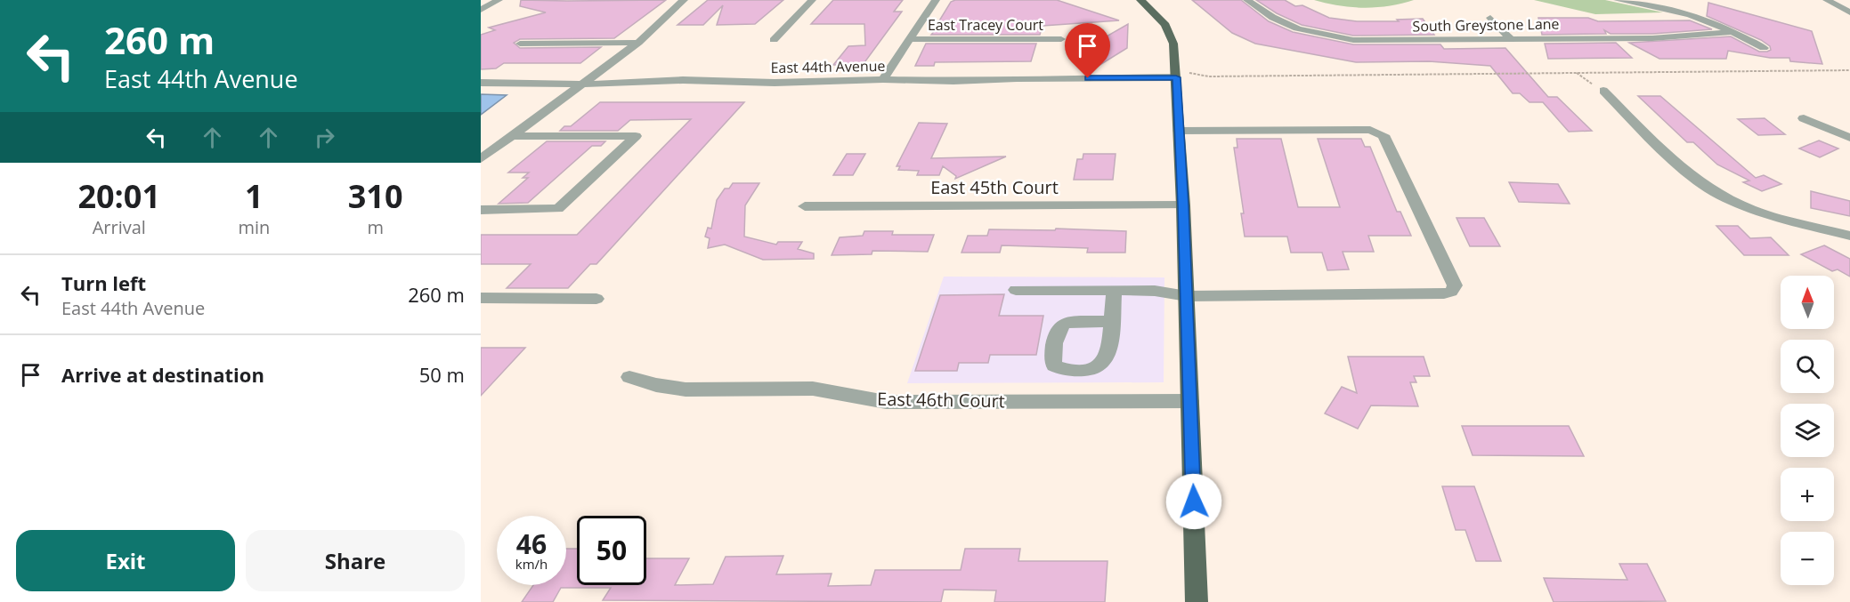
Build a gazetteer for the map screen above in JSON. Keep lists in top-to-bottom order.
{
  "streets": {
    "street": [
      "East Tracey Court",
      "South Greystone Lane",
      "East 44th Avenue",
      "East 45th Court",
      "East 46th Court"
    ]
  },
  "north": "top",
  "page": {
    "turn": ["260 m", "East 44th Avenue"],
    "eta": [
      "20:01",
      "Arrival",
      "1",
      "min",
      "310",
      "m"
    ],
    "list": [
      {
        "name": "Turn left",
        "note": "East 44th Avenue",
        "value": "260 m"
      },
      {
        "name": "Arrive at destination",
        "value": "50 m"
      }
    ],
    "map_buttons": ["+", "−"],
    "speed": "46 km/h",
    "limit": "50",
    "buttons": ["Exit", "Share"]
  }
}
